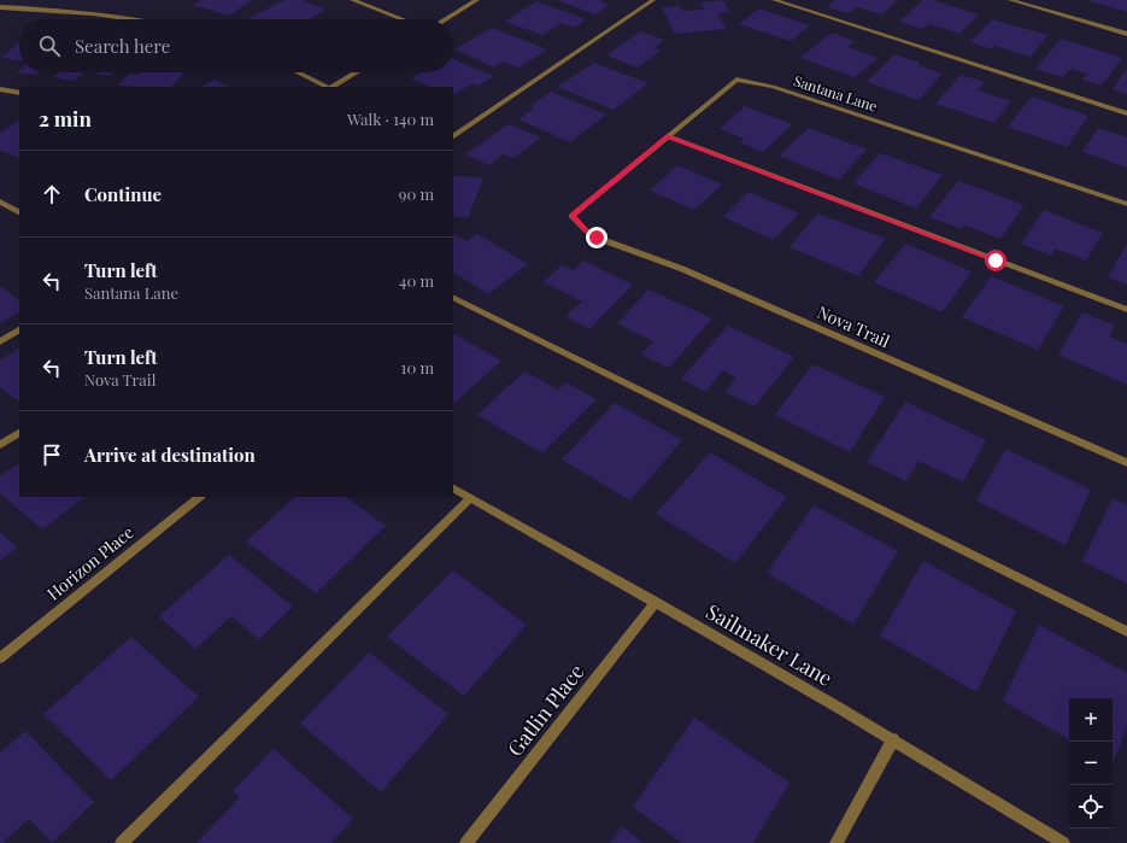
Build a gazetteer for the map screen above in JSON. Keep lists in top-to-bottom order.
{
  "streets": {
    "street": [
      "Santana Lane",
      "Nova Trail",
      "Horizon Place",
      "Sailmaker Lane",
      "Gatlin Place"
    ]
  },
  "crossings": [
    ["Santana Lane", "Nova Trail"],
    ["Sailmaker Lane", "Gatlin Place"]
  ],
  "page": {
    "search": "Search here",
    "heading": ["2 min", "Walk · 140 m"],
    "list": [
      ["Continue", "90 m"],
      ["Turn left", "Santana Lane", "40 m"],
      ["Turn left", "Nova Trail", "10 m"],
      "Arrive at destination"
    ],
    "map_buttons": ["+", "−"]
  }
}
